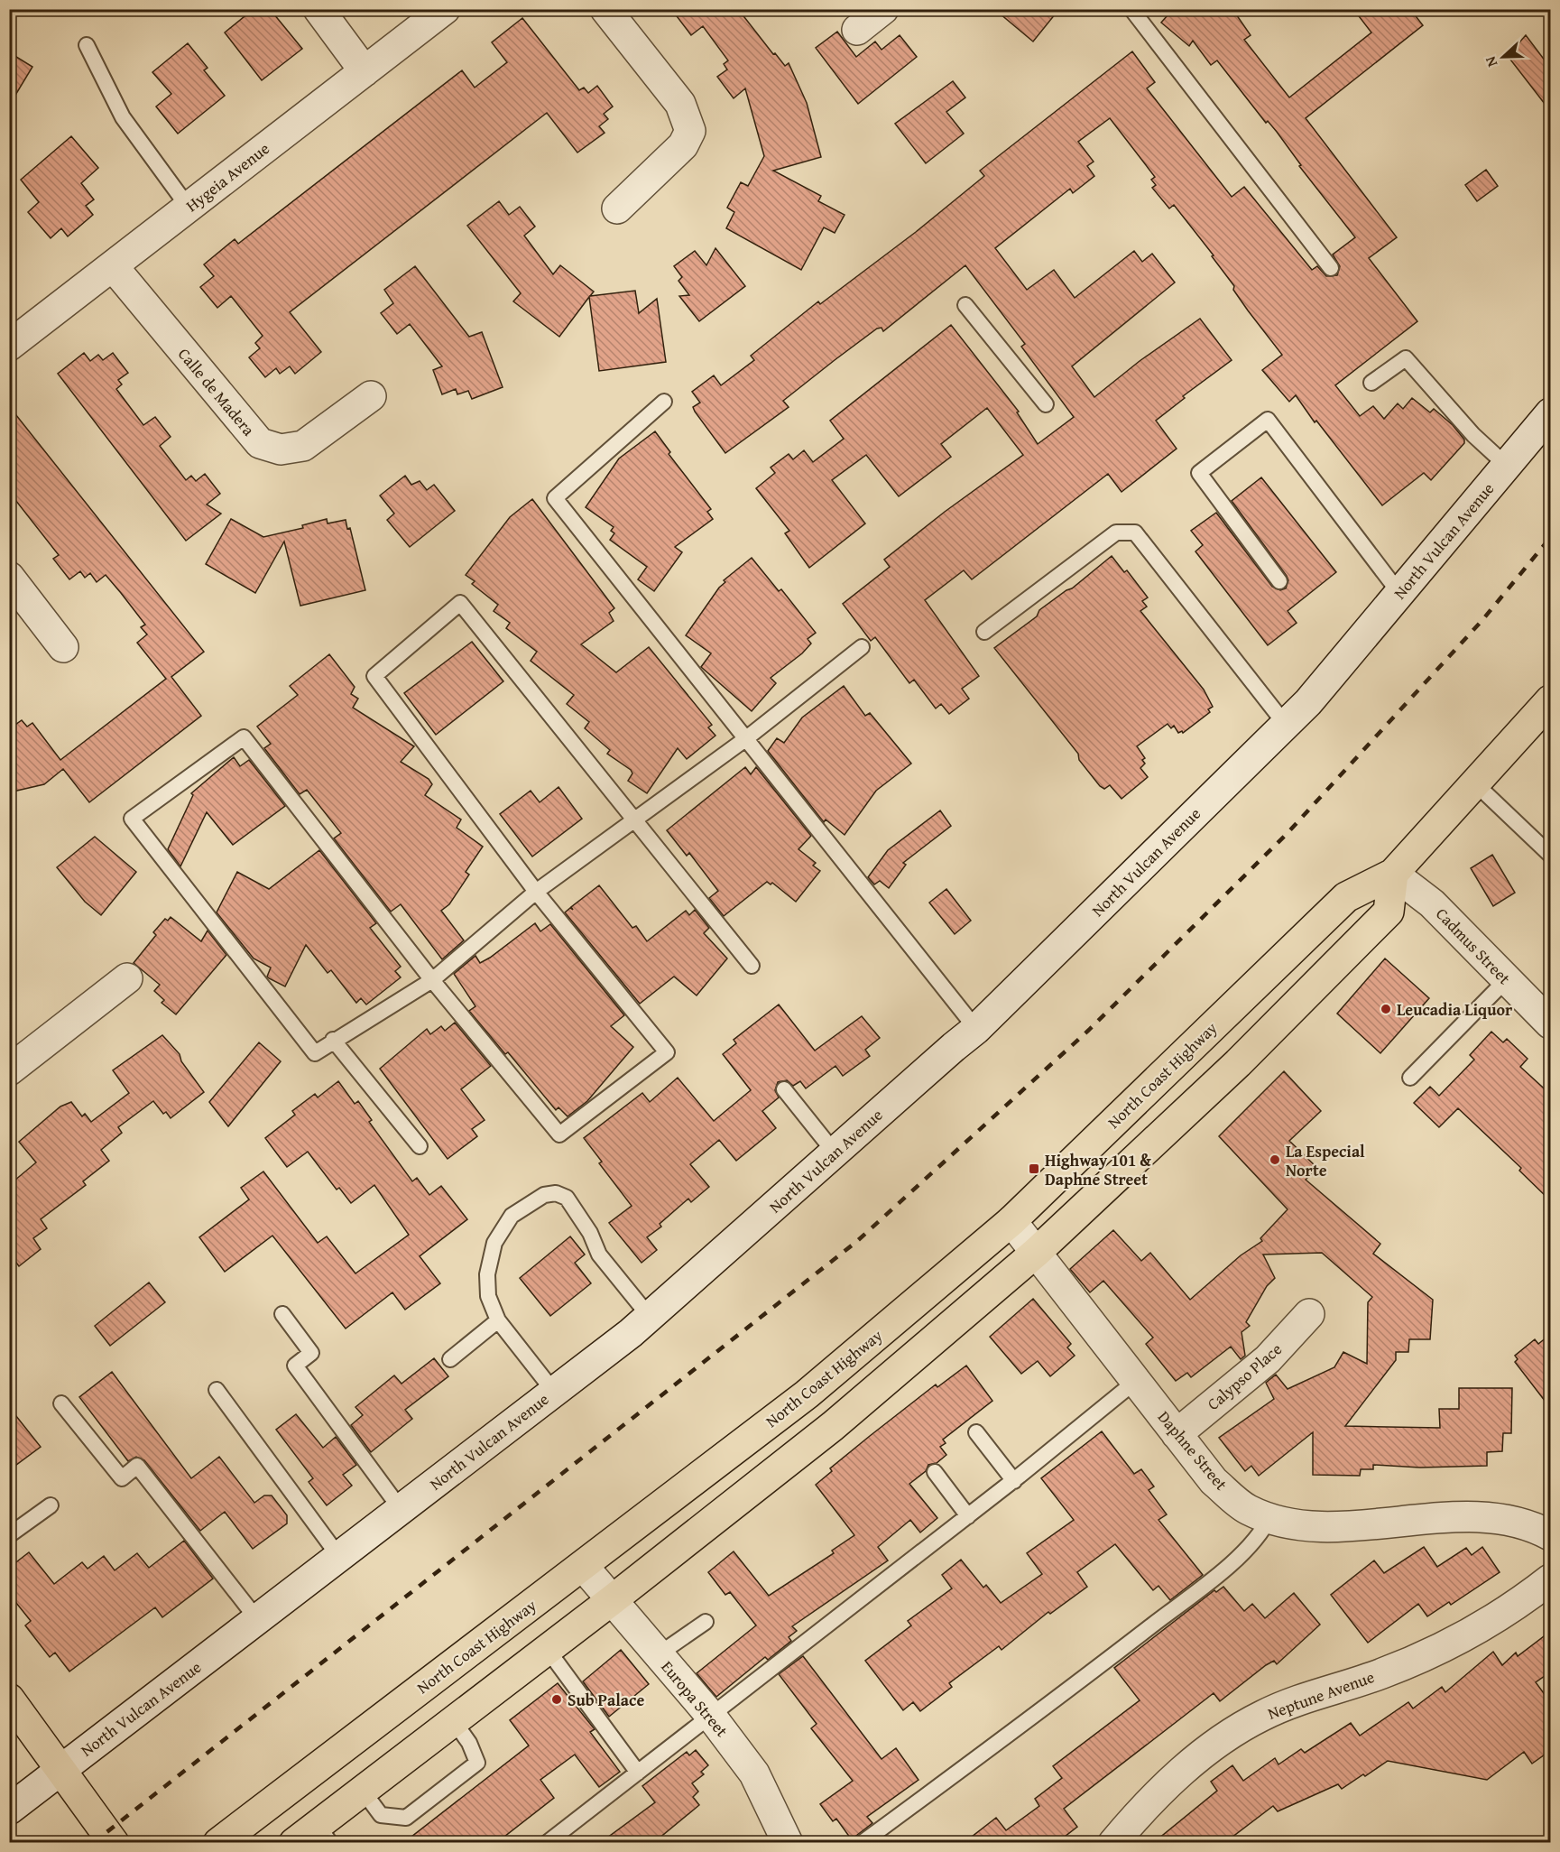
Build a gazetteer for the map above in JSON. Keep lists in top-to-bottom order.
{
  "streets": {
    "main road": ["North Coast Highway"],
    "street": [
      "Hygeia Avenue",
      "Calle de Madera",
      "North Vulcan Avenue",
      "Cadmus Street",
      "Calypso Place",
      "Daphne Street",
      "Neptune Avenue",
      "Europa Street"
    ]
  },
  "crossings": [
    ["Hygeia Avenue", "Calle de Madera"],
    ["Cadmus Street", "North Coast Highway"],
    ["North Coast Highway", "Daphne Street"],
    ["North Coast Highway", "Europa Street"],
    ["Calypso Place", "Daphne Street"]
  ],
  "places": {
    "other": ["Leucadia Liquor", "La Especial Norte", "Sub Palace"],
    "transit": ["Highway 101 & Daphne Street"]
  },
  "north": "left"
}
